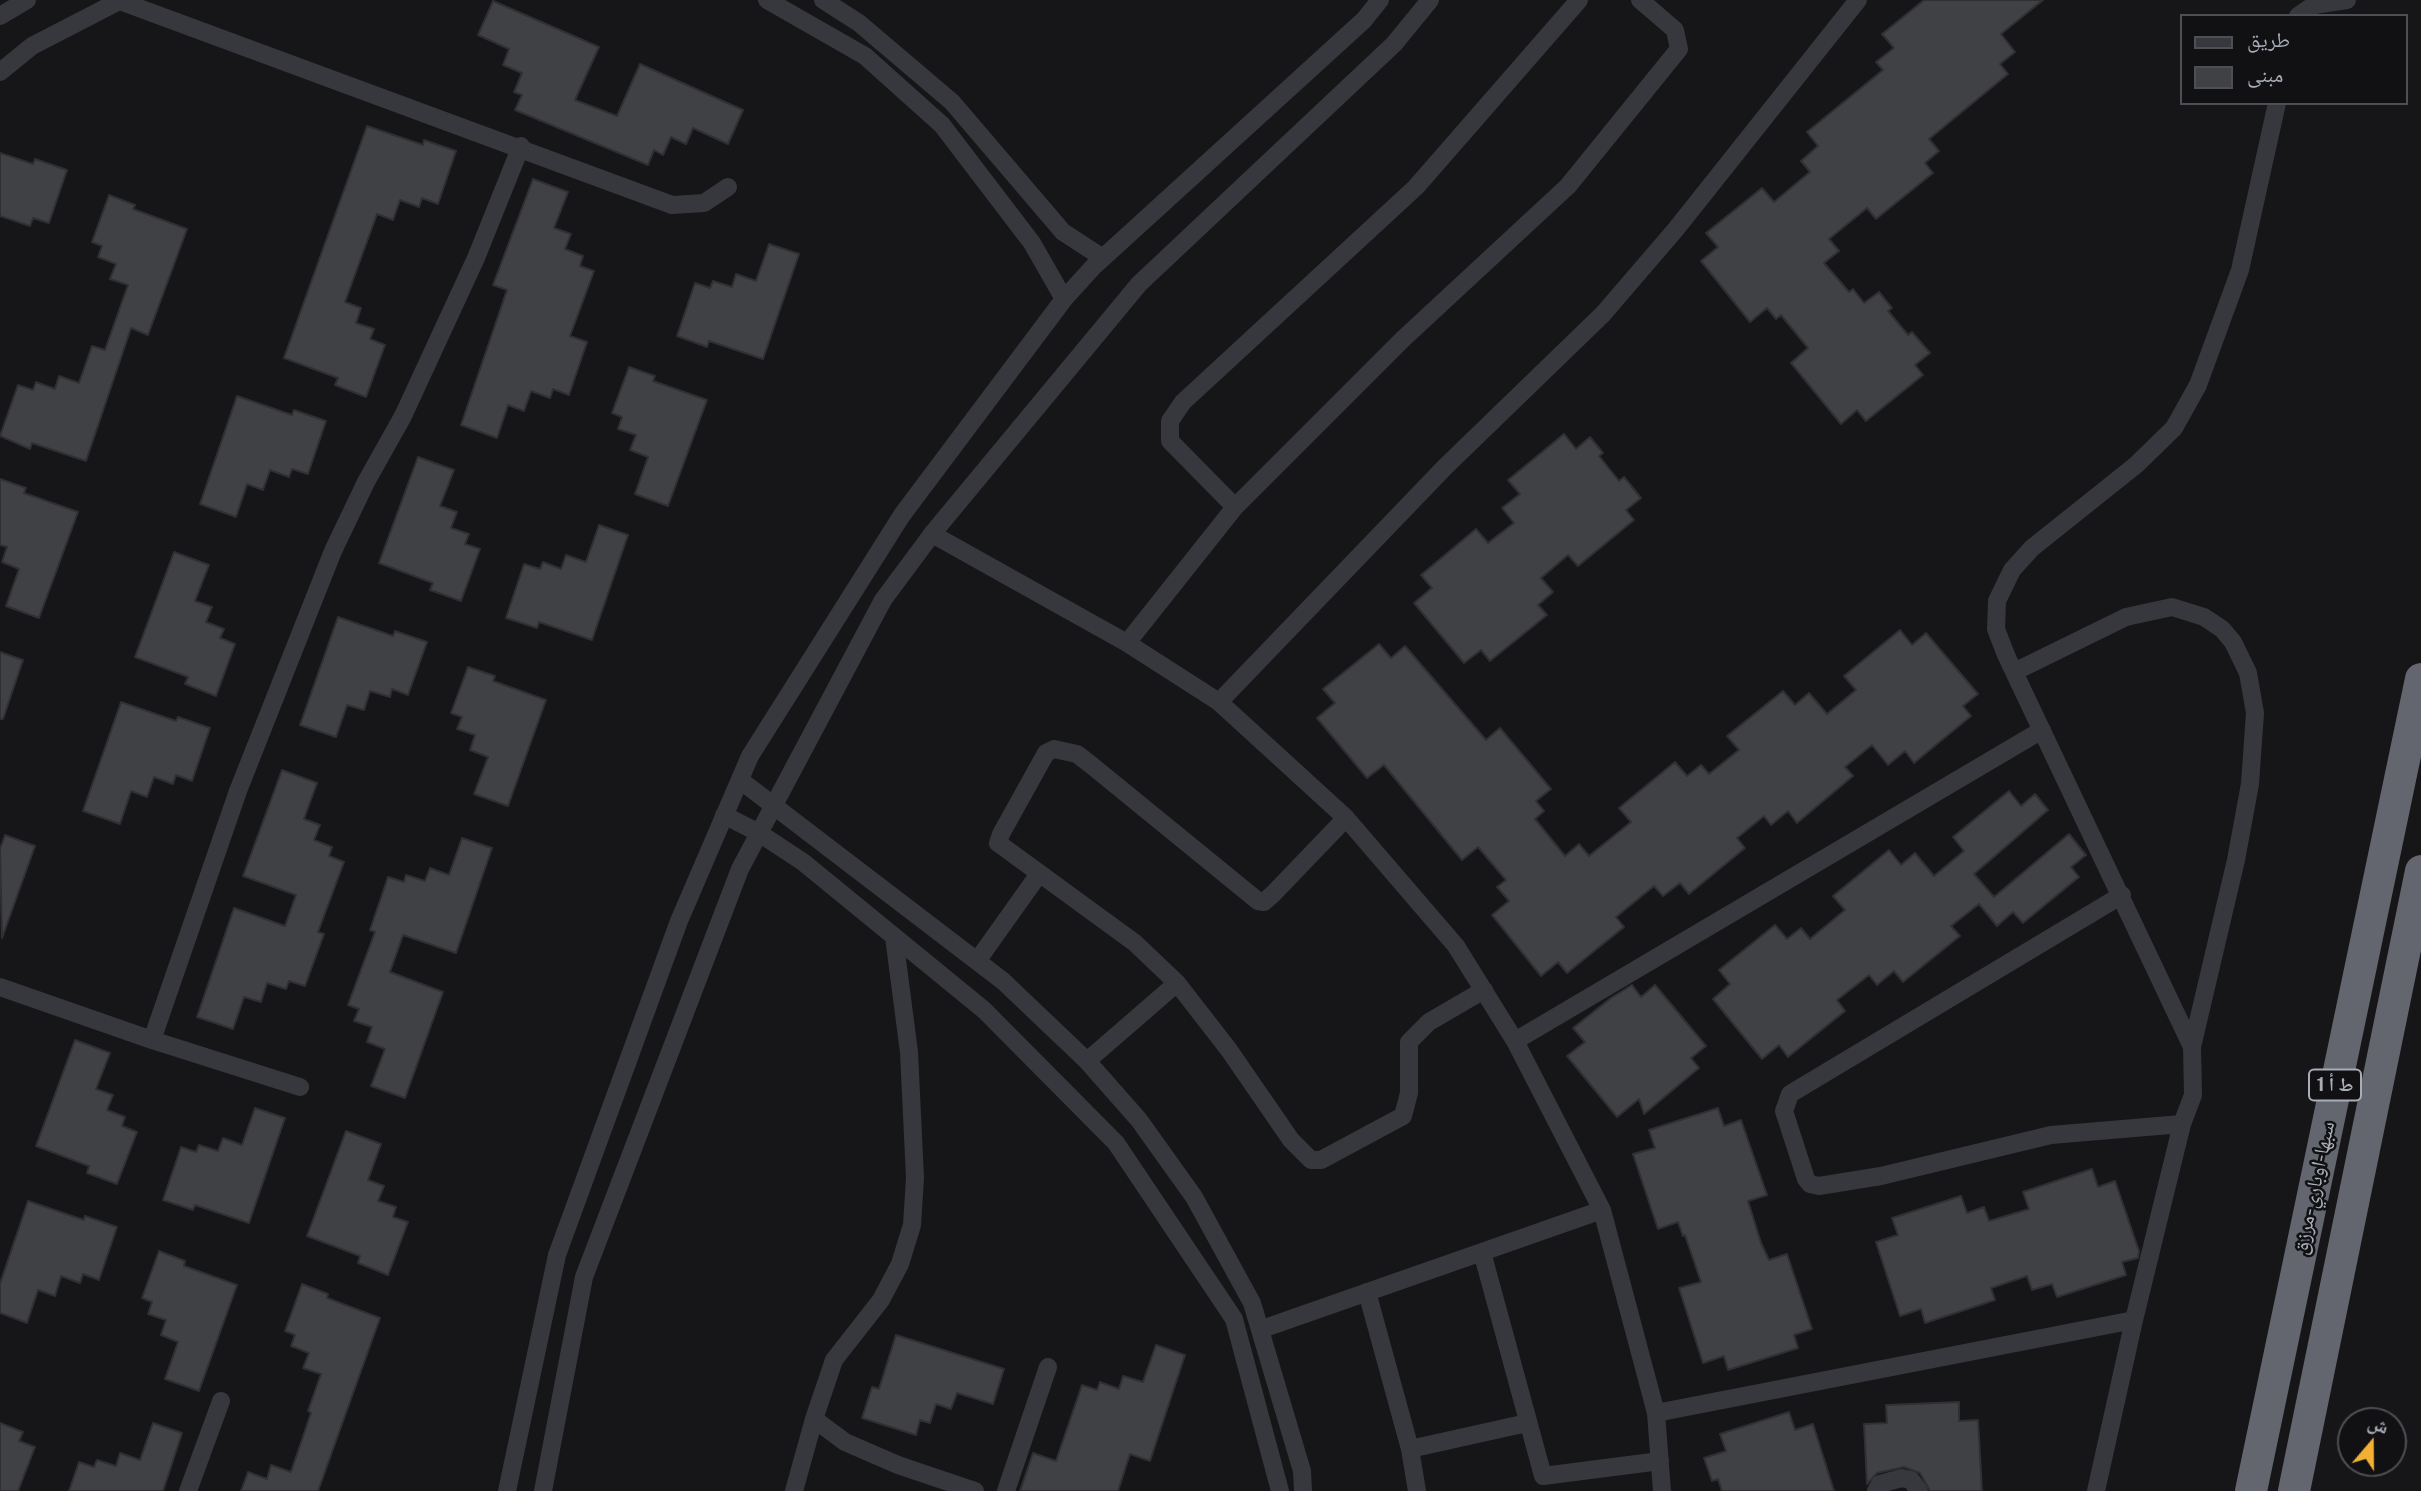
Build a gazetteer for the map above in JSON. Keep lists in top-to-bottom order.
{
  "streets": {
    "highway": ["ط أ 1", "سبها-اوباري-مرزق"]
  },
  "legend": ["طريق", "مبنى"],
  "north": "top"
}
